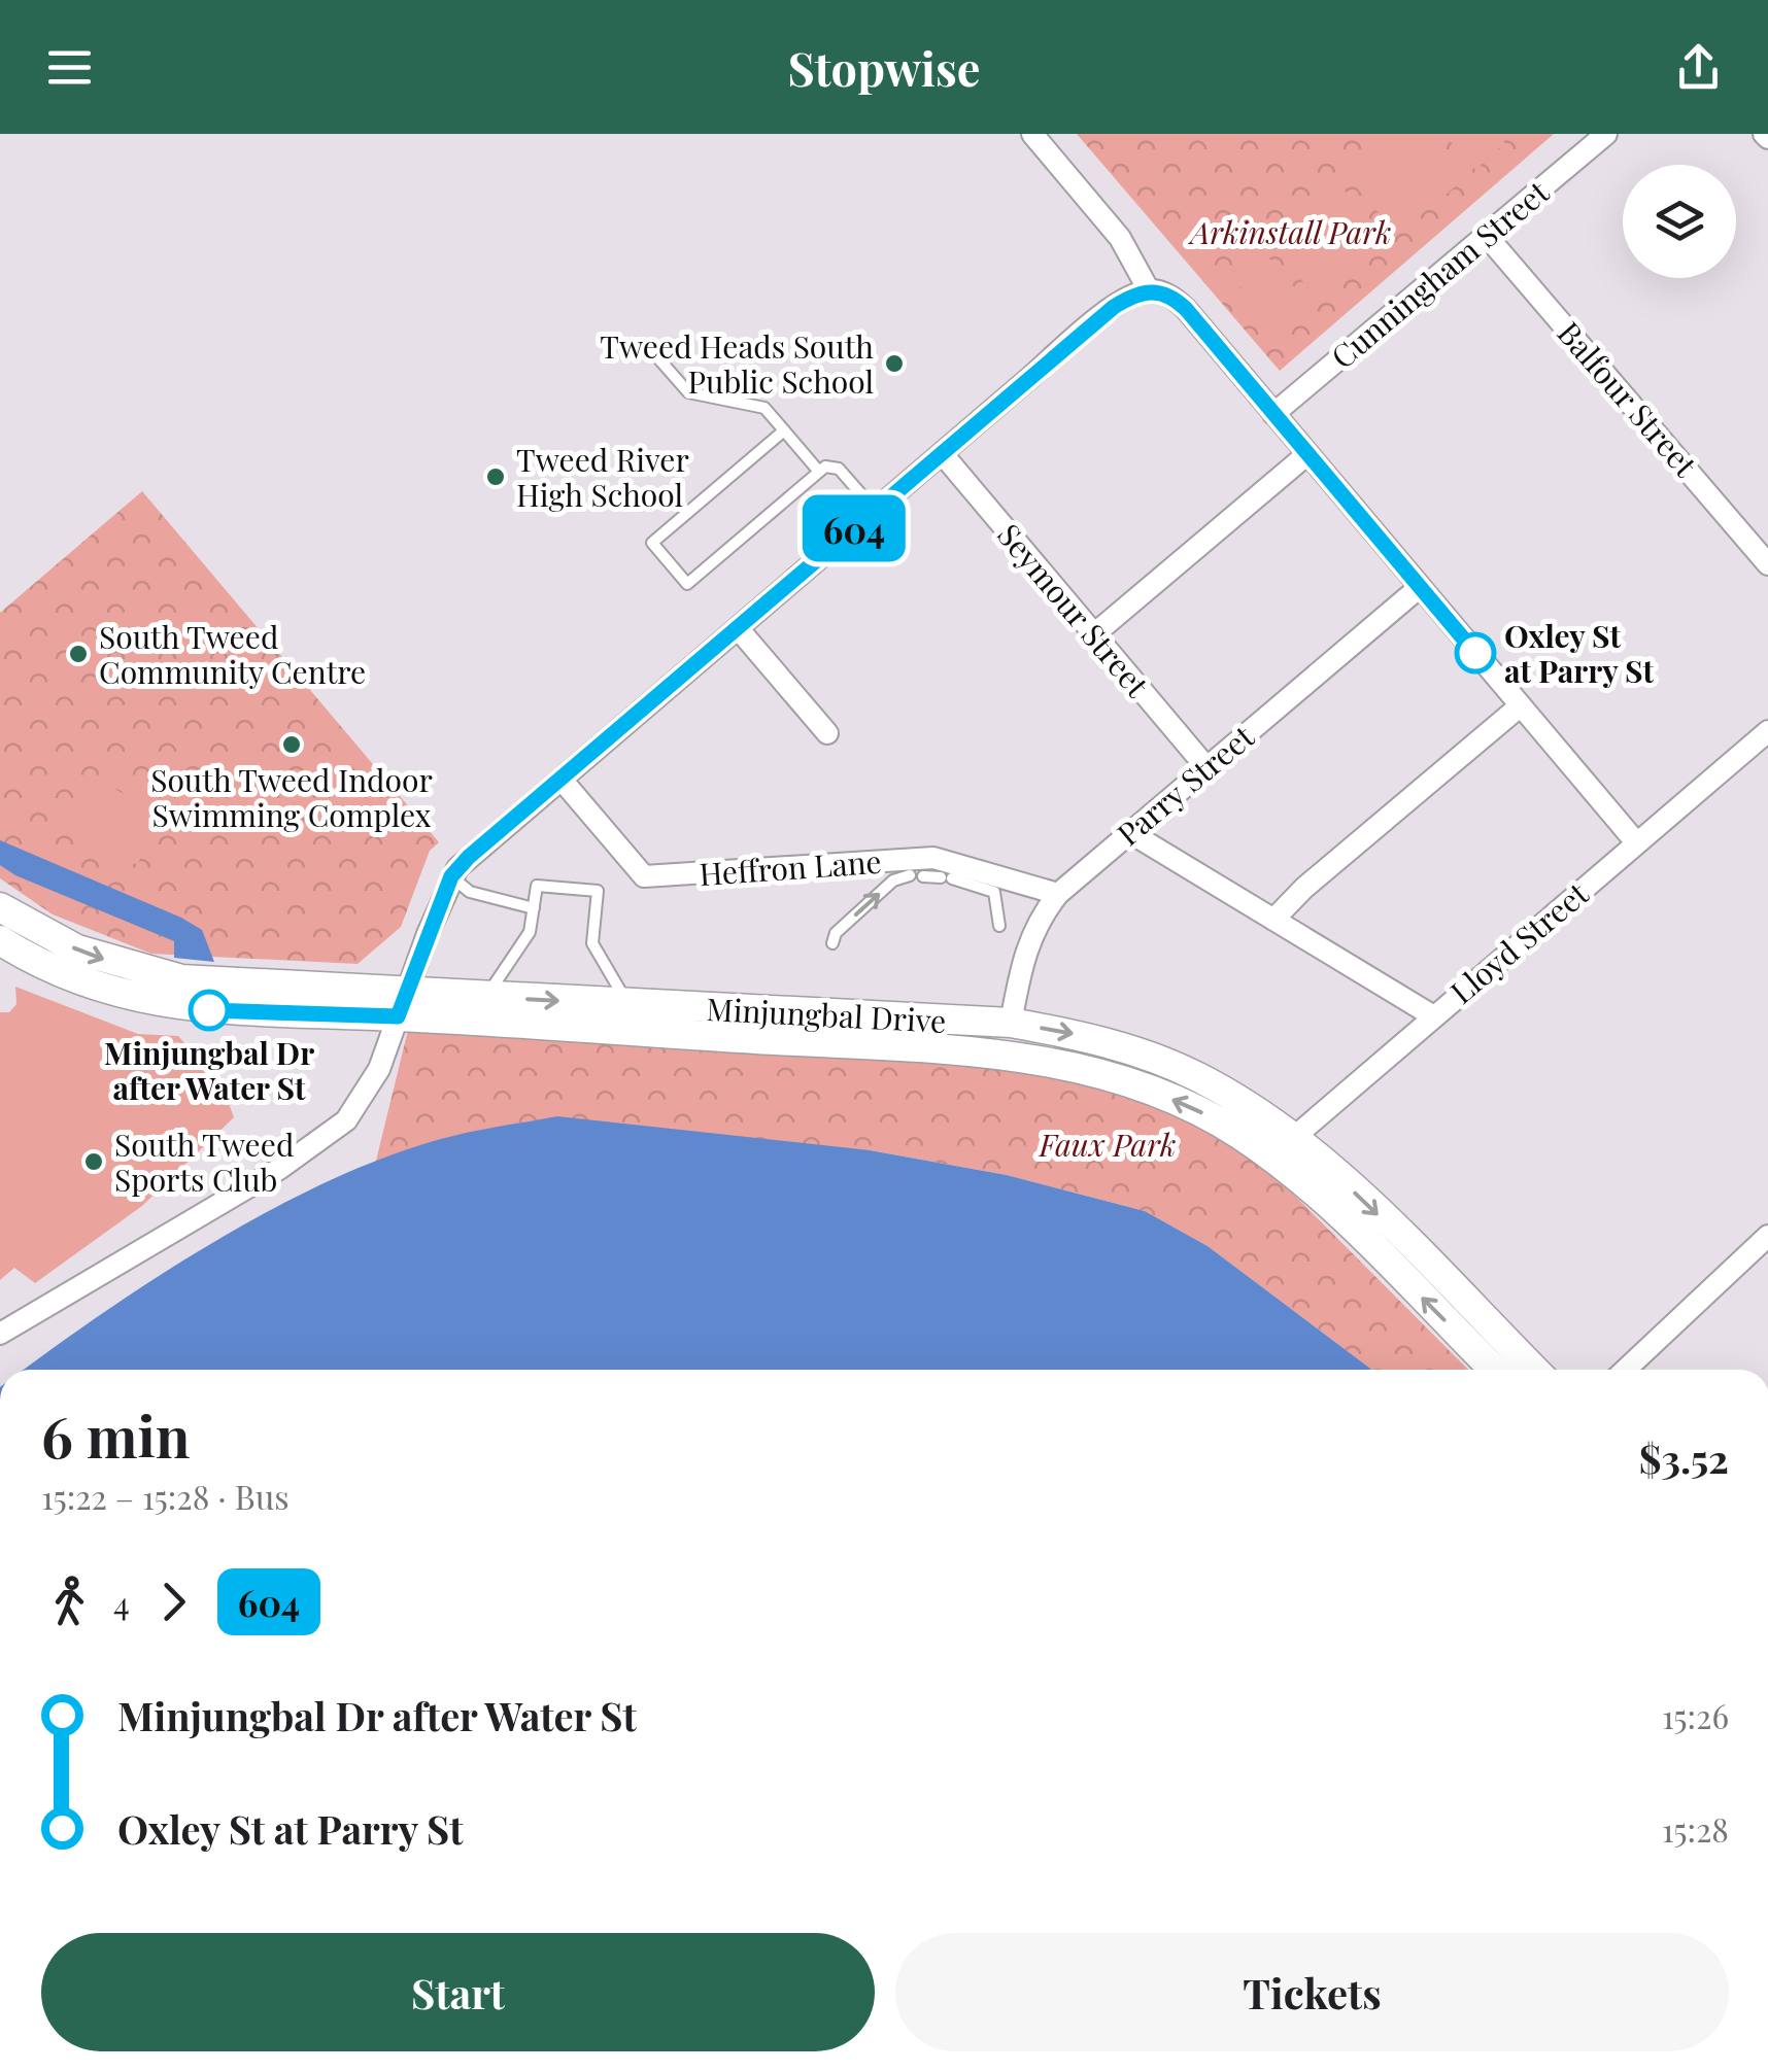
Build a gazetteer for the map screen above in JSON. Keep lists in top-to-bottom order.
{
  "streets": {
    "main road": ["Minjungbal Drive"],
    "street": [
      "Cunningham Street",
      "Balfour Street",
      "Seymour Street",
      "Parry Street",
      "Heffron Lane",
      "Lloyd Street"
    ]
  },
  "crossings": [
    ["Cunningham Street", "Balfour Street"],
    ["Seymour Street", "Parry Street"],
    ["Parry Street", "Heffron Lane"],
    ["Parry Street", "Minjungbal Drive"],
    ["Lloyd Street", "Minjungbal Drive"]
  ],
  "parks": ["Arkinstall Park", "Faux Park"],
  "places": [
    "Tweed Heads South Public School",
    "Tweed River High School",
    "Oxley St at Parry St",
    "South Tweed Community Centre",
    "South Tweed Indoor Swimming Complex",
    "Minjungbal Dr after Water St",
    "South Tweed Sports Club"
  ],
  "lines": ["bus line 604"],
  "page": {
    "header": "Stopwise",
    "on_map": "604",
    "heading": ["6 min", "15:22 – 15:28 · Bus", "$3.52"],
    "legs": ["4", "604"],
    "list": [
      {
        "name": "Minjungbal Dr after Water St",
        "value": "15:26"
      },
      {
        "name": "Oxley St at Parry St",
        "value": "15:28"
      }
    ],
    "buttons": ["Start", "Tickets"]
  }
}
